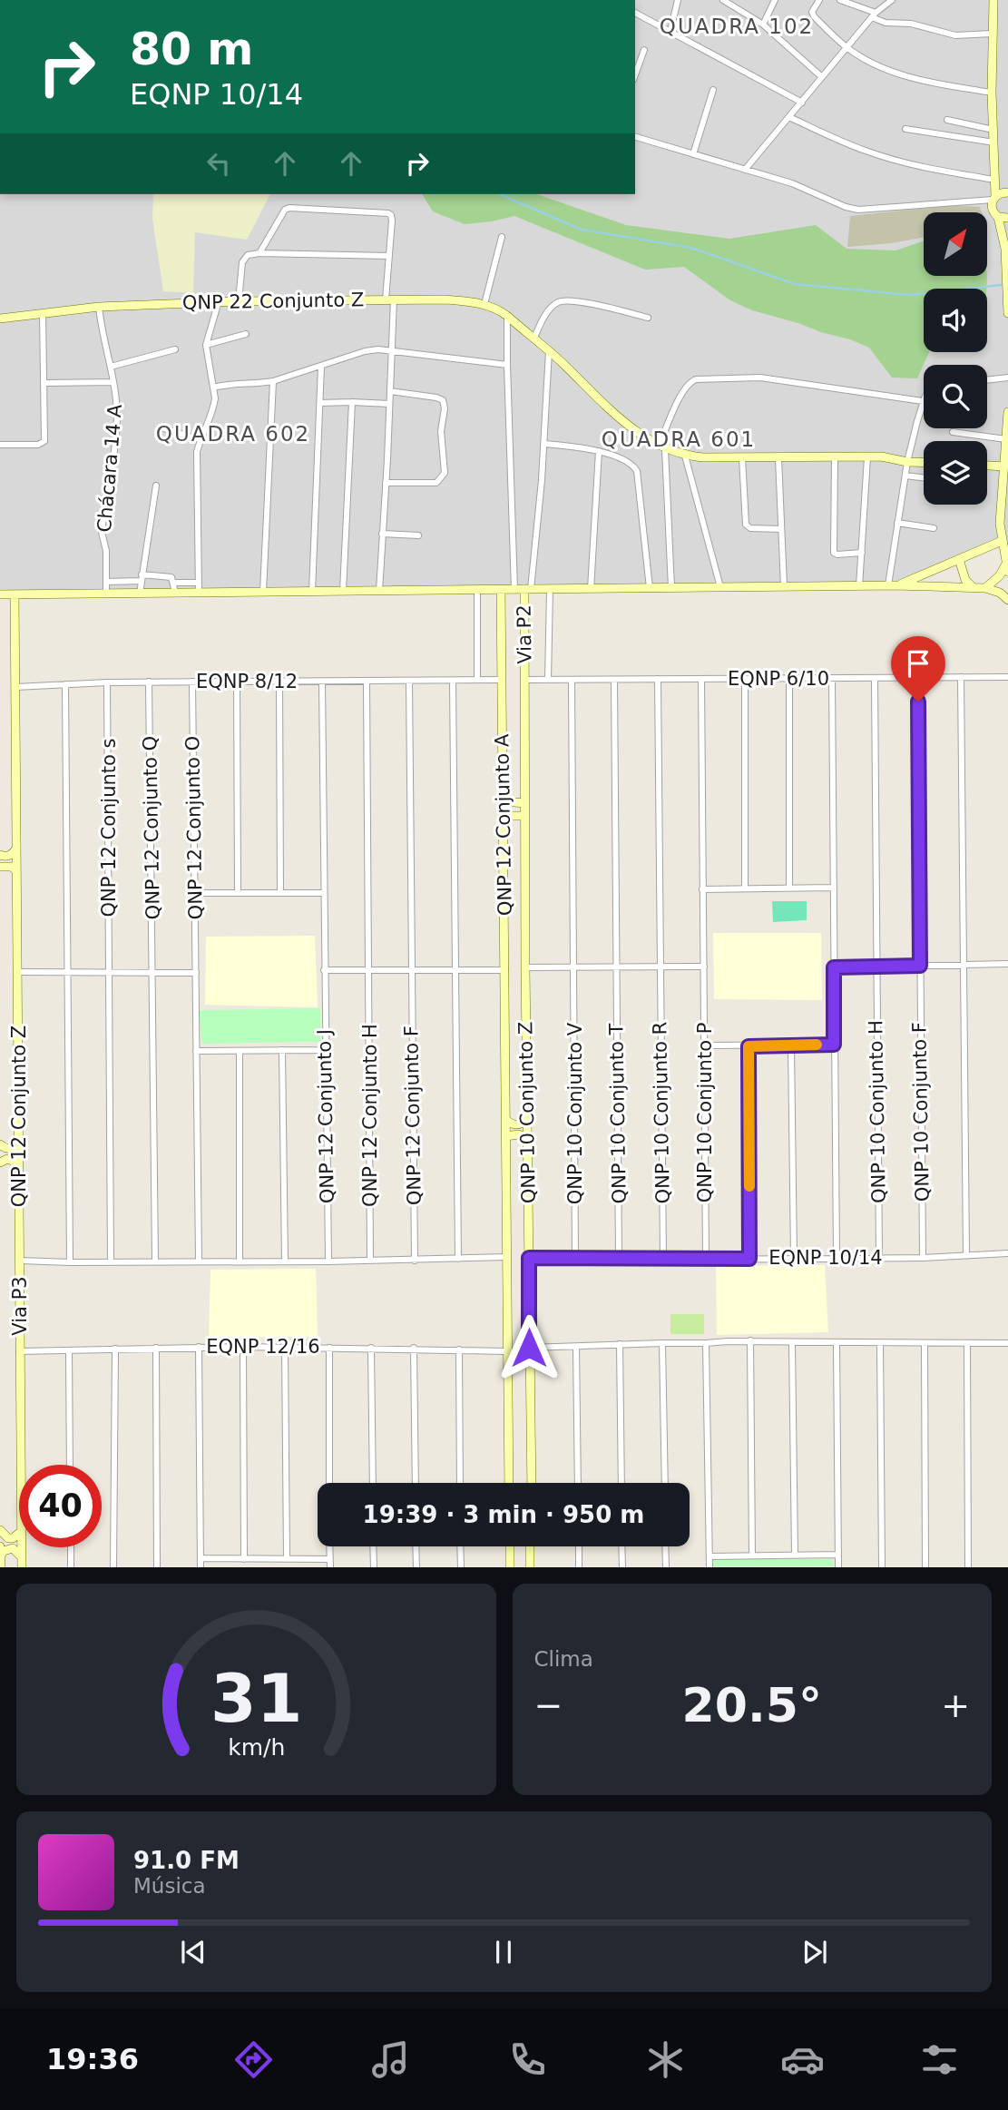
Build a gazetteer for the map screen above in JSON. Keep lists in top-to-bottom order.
{
  "streets": {
    "street": [
      "QNP 22 Conjunto Z",
      "Chácara 14 A",
      "Via P2",
      "EQNP 6/10",
      "EQNP 8/12",
      "QNP 12 Conjunto A",
      "QNP 12 Conjunto s",
      "QNP 12 Conjunto Q",
      "QNP 12 Conjunto O",
      "QNP 10 Conjunto H",
      "QNP 10 Conjunto F",
      "QNP 10 Conjunto Z",
      "QNP 10 Conjunto R",
      "QNP 10 Conjunto P",
      "QNP 10 Conjunto V",
      "QNP 10 Conjunto T",
      "QNP 12 Conjunto H",
      "QNP 12 Conjunto F",
      "QNP 12 Conjunto Z",
      "QNP 12 Conjunto J",
      "EQNP 10/14",
      "Via P3",
      "EQNP 12/16"
    ]
  },
  "crossings": [
    ["QNP 22 Conjunto Z", "Chácara 14 A"],
    ["Via P2", "EQNP 6/10"],
    ["Via P2", "EQNP 8/12"],
    ["Via P2", "QNP 12 Conjunto A"],
    ["Via P2", "QNP 10 Conjunto Z"],
    ["EQNP 6/10", "QNP 10 Conjunto H"],
    ["EQNP 6/10", "QNP 10 Conjunto F"],
    ["EQNP 6/10", "QNP 10 Conjunto R"],
    ["EQNP 6/10", "QNP 10 Conjunto P"],
    ["EQNP 6/10", "QNP 10 Conjunto V"],
    ["EQNP 6/10", "QNP 10 Conjunto T"],
    ["EQNP 8/12", "QNP 12 Conjunto A"],
    ["EQNP 8/12", "QNP 12 Conjunto s"],
    ["EQNP 8/12", "QNP 12 Conjunto Q"],
    ["EQNP 8/12", "QNP 12 Conjunto O"],
    ["EQNP 8/12", "QNP 12 Conjunto H"],
    ["EQNP 8/12", "QNP 12 Conjunto F"],
    ["EQNP 8/12", "QNP 12 Conjunto Z"],
    ["EQNP 8/12", "QNP 12 Conjunto J"],
    ["QNP 10 Conjunto H", "EQNP 10/14"],
    ["QNP 10 Conjunto F", "EQNP 10/14"],
    ["QNP 10 Conjunto Z", "EQNP 10/14"],
    ["QNP 10 Conjunto R", "EQNP 10/14"],
    ["QNP 10 Conjunto P", "EQNP 10/14"],
    ["QNP 10 Conjunto V", "EQNP 10/14"],
    ["QNP 10 Conjunto T", "EQNP 10/14"],
    ["QNP 12 Conjunto Z", "Via P3"],
    ["Via P3", "EQNP 12/16"]
  ],
  "districts": ["QUADRA 102", "QUADRA 602", "QUADRA 601"],
  "north": "top right",
  "page": {
    "turn": ["80 m", "EQNP 10/14"],
    "limit": "40",
    "trip": "19:39 · 3 min · 950 m",
    "tile": "Clima",
    "heat": ["−", "20.5°", "+"],
    "song": ["91.0 FM", "Música"],
    "tabs": "19:36",
    "gauge": ["31", "km/h"]
  }
}
